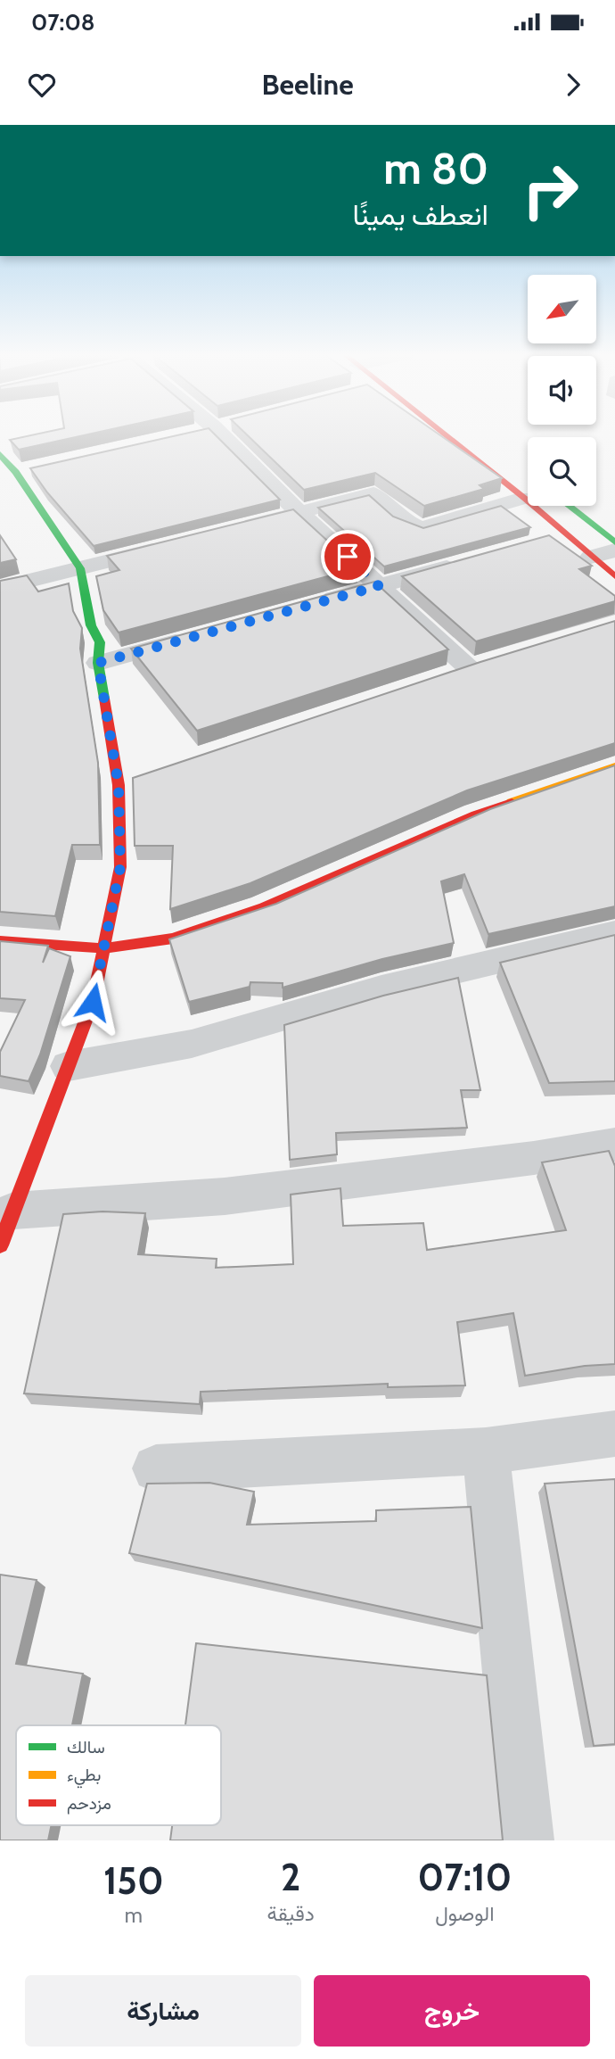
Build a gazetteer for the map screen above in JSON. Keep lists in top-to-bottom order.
{
  "legend": ["سالك", "بطيء", "مزدحم"],
  "north": "bottom left",
  "page": {
    "status": "07:08",
    "header": "Beeline",
    "turn": ["80 m", "انعطف يمينًا"],
    "eta": [
      "07:10",
      "الوصول",
      "2",
      "دقيقة",
      "150",
      "m"
    ],
    "buttons": ["خروج", "مشاركة"]
  }
}
